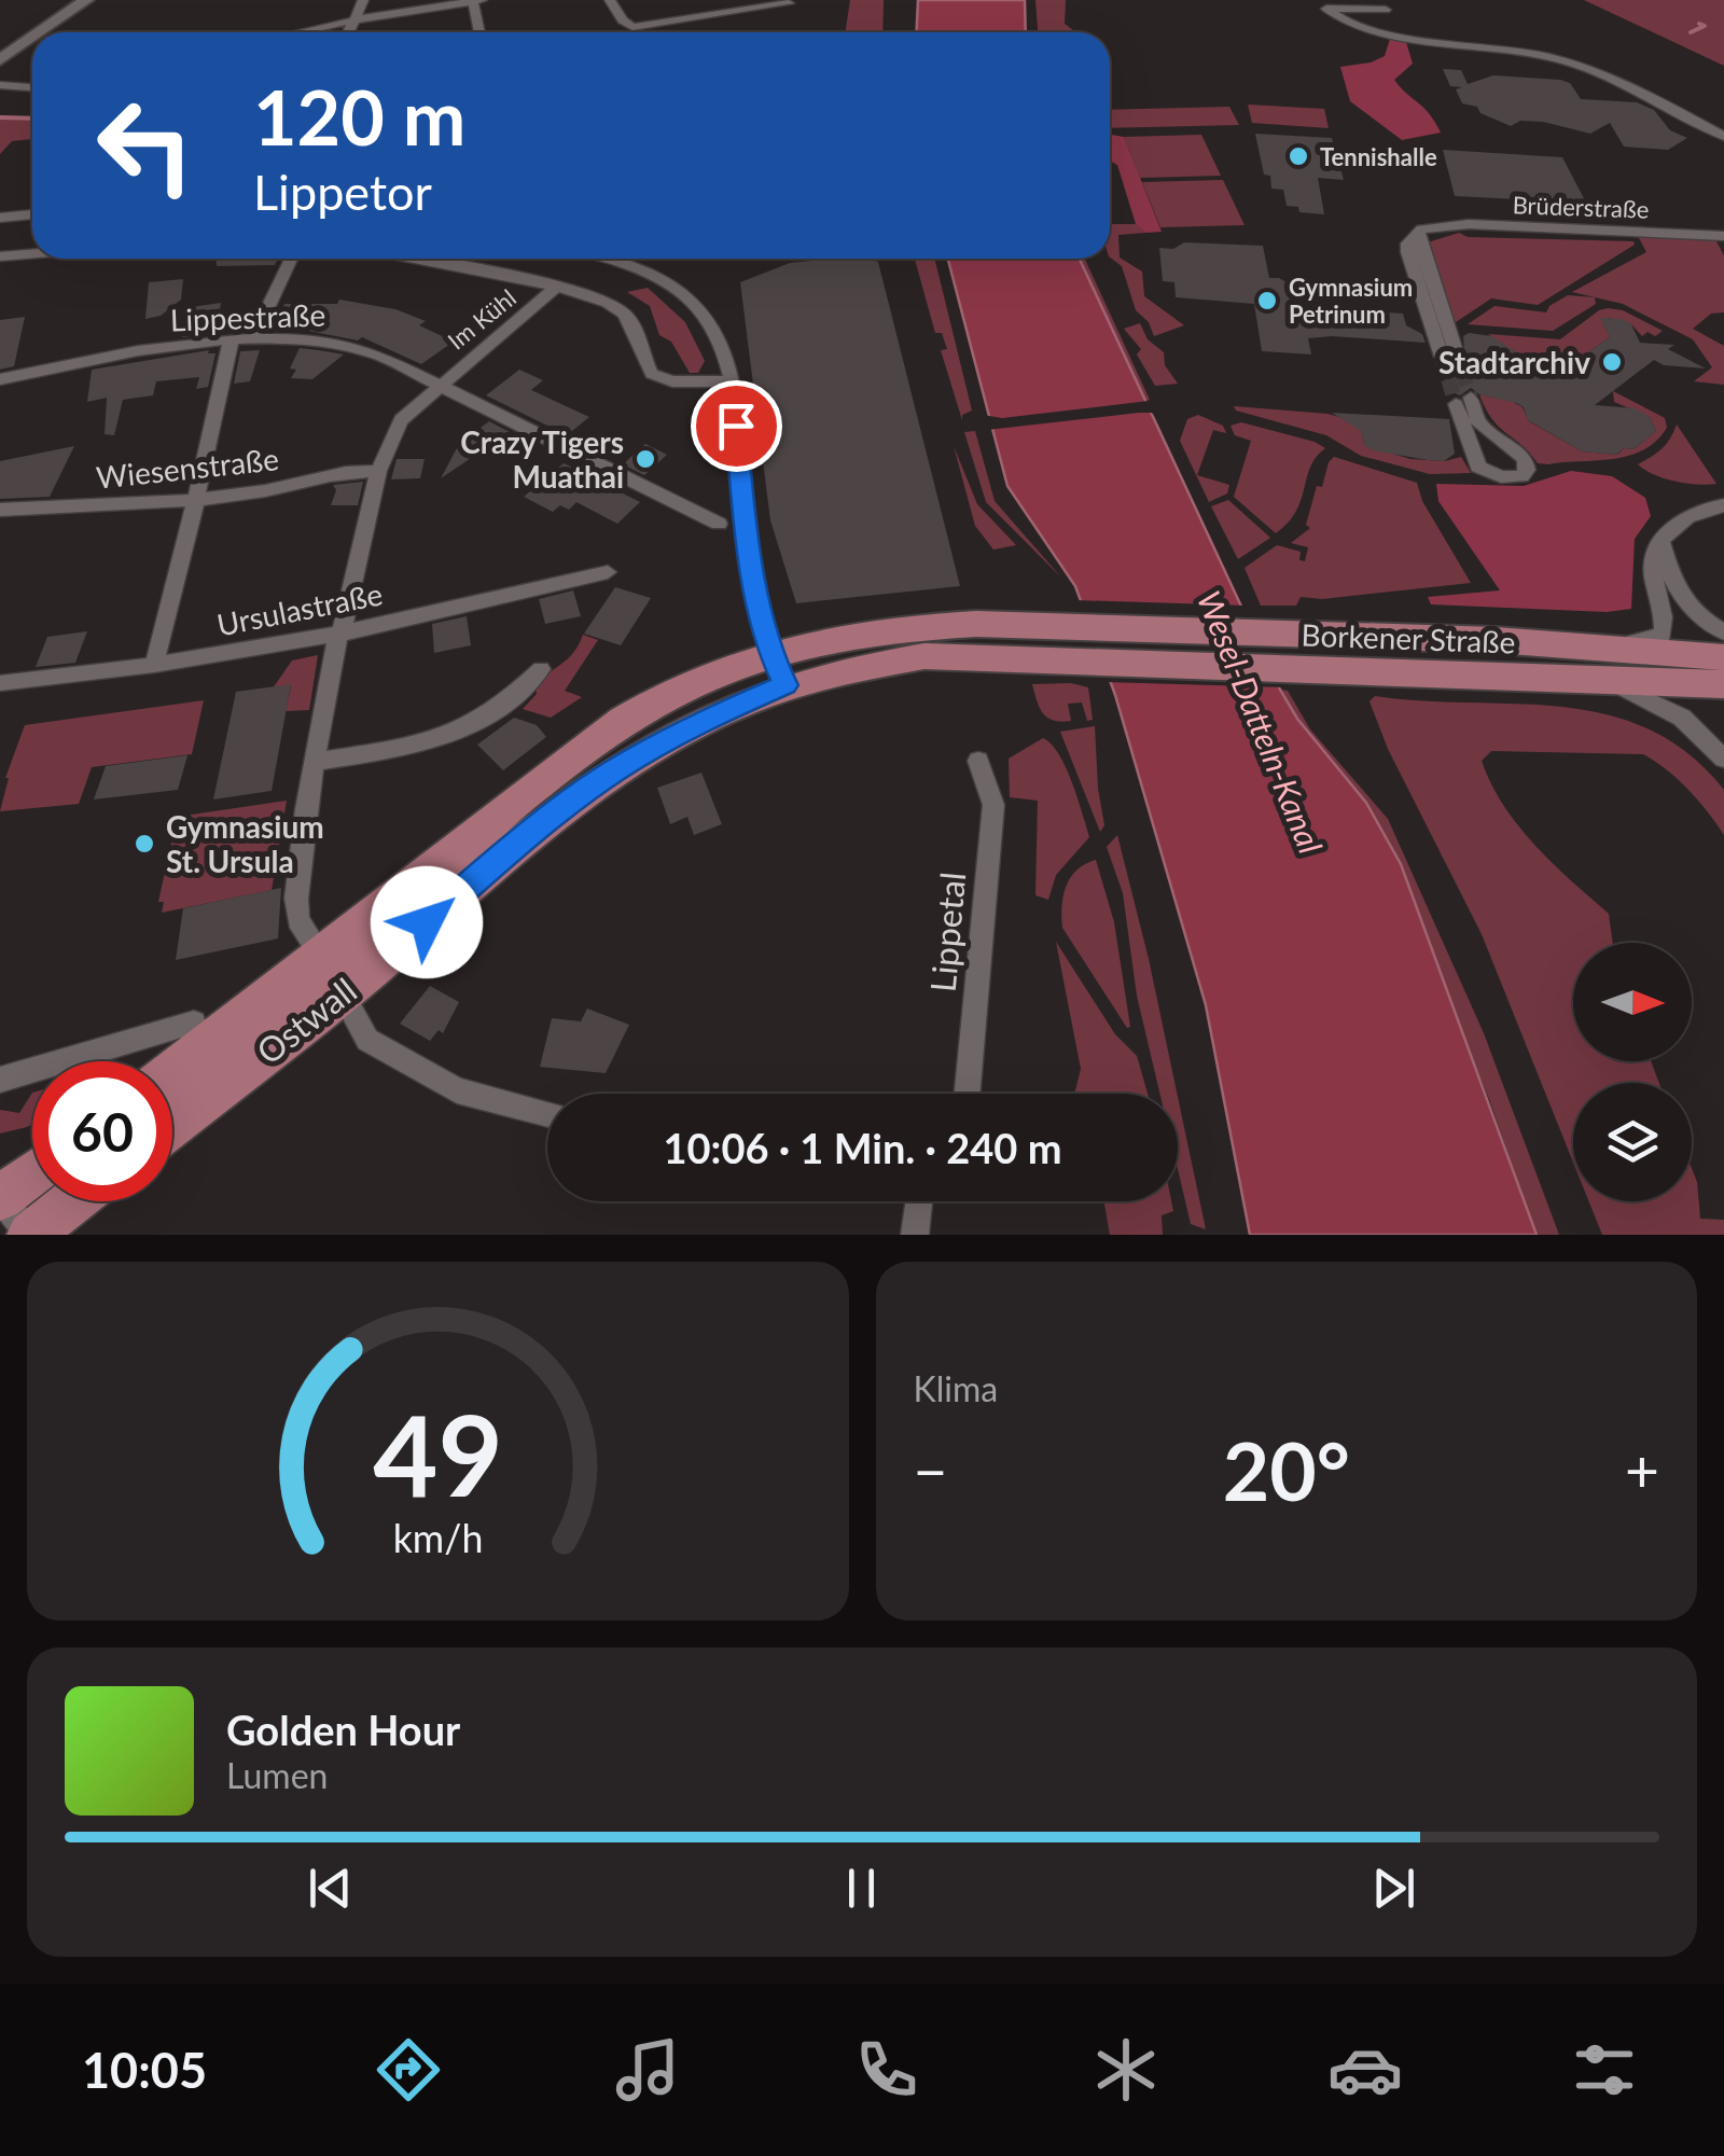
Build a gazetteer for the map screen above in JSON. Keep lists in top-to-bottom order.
{
  "streets": {
    "main road": ["Borkener Straße", "Ostwall"],
    "street": [
      "Brüderstraße",
      "Lippestraße",
      "Im Kühl",
      "Wiesenstraße",
      "Ursulastraße",
      "Lippetal"
    ]
  },
  "crossings": [
    ["Lippestraße", "Im Kühl"],
    ["Im Kühl", "Wiesenstraße"],
    ["Im Kühl", "Ursulastraße"],
    ["Im Kühl", "Ostwall"],
    ["Borkener Straße", "Ostwall"]
  ],
  "water": ["Wesel-Datteln-Kanal"],
  "places": [
    "Tennishalle",
    "Gymnasium Petrinum",
    "Stadtarchiv",
    "Crazy Tigers Muathai",
    "Gymnasium St. Ursula"
  ],
  "north": "right",
  "page": {
    "turn": ["120 m", "Lippetor"],
    "limit": "60",
    "trip": "10:06 · 1 Min. · 240 m",
    "tile": "Klima",
    "heat": ["−", "20°", "+"],
    "song": ["Golden Hour", "Lumen"],
    "tabs": "10:05",
    "gauge": ["49", "km/h"]
  }
}
